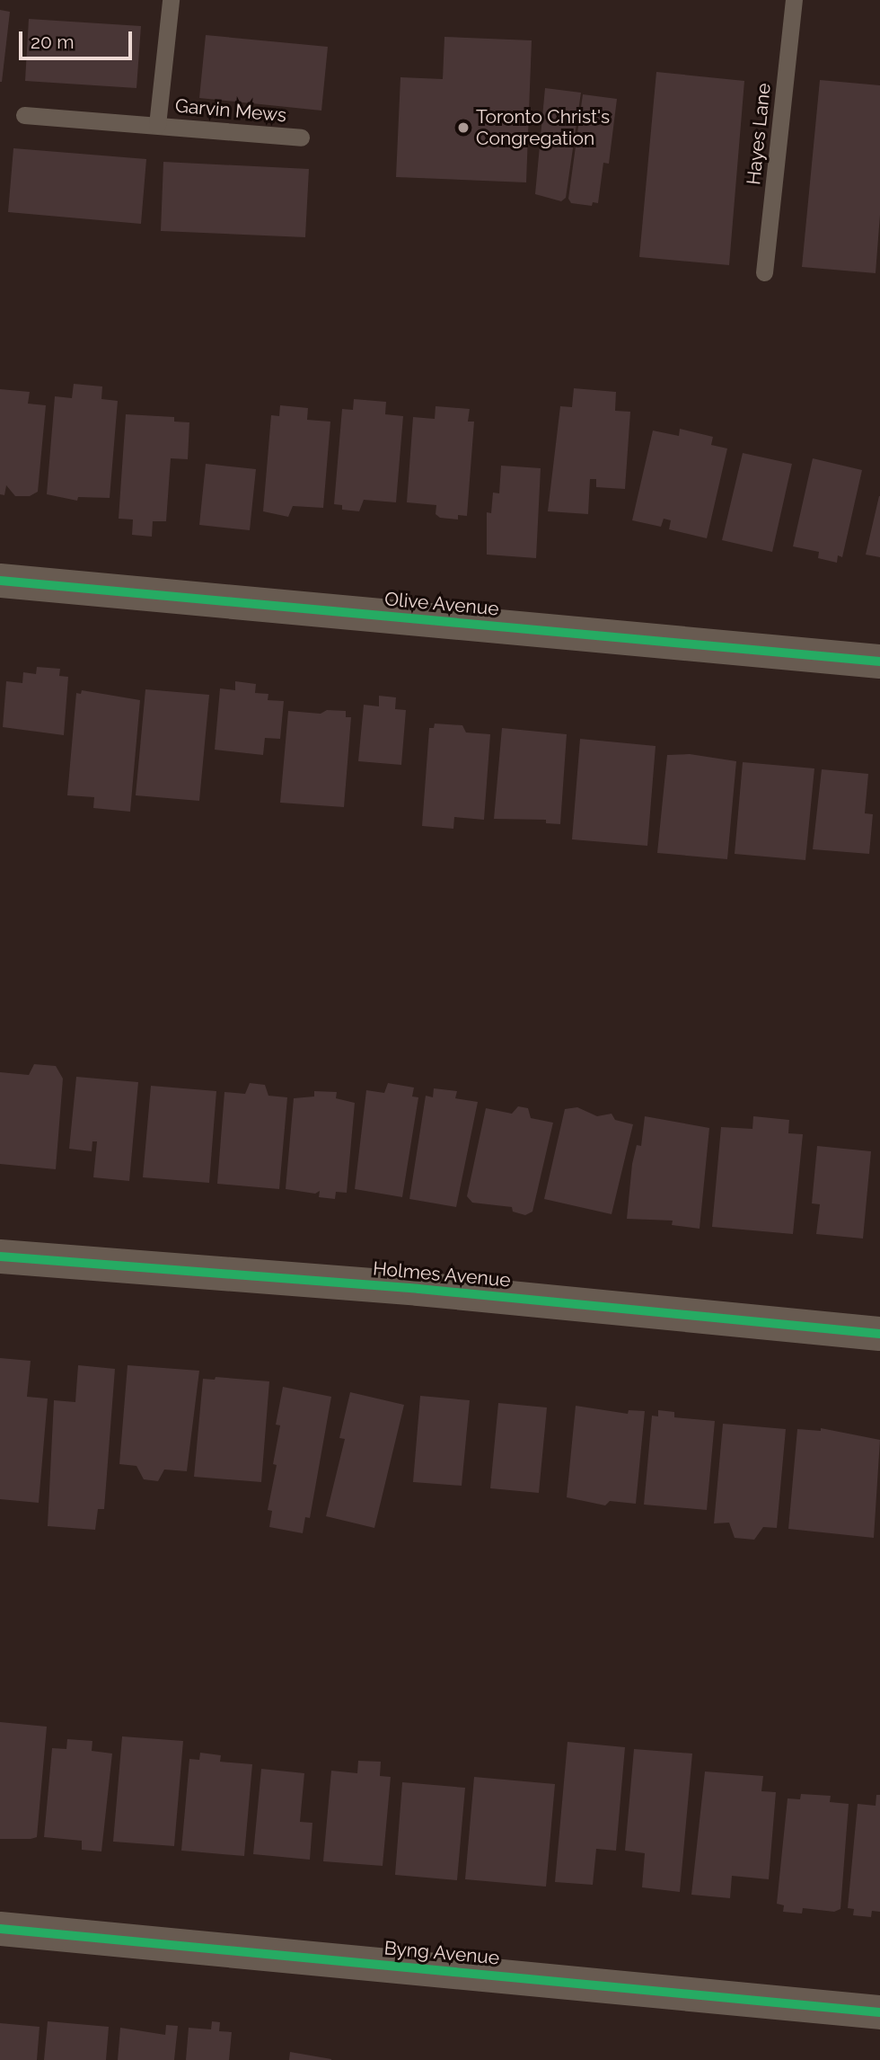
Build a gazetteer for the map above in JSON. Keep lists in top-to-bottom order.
{
  "streets": {
    "street": ["Olive Avenue", "Holmes Avenue", "Byng Avenue"],
    "lane": ["Garvin Mews", "Hayes Lane"]
  },
  "places": ["Toronto Christ's Congregation"],
  "scale_bar": "20 m"
}
